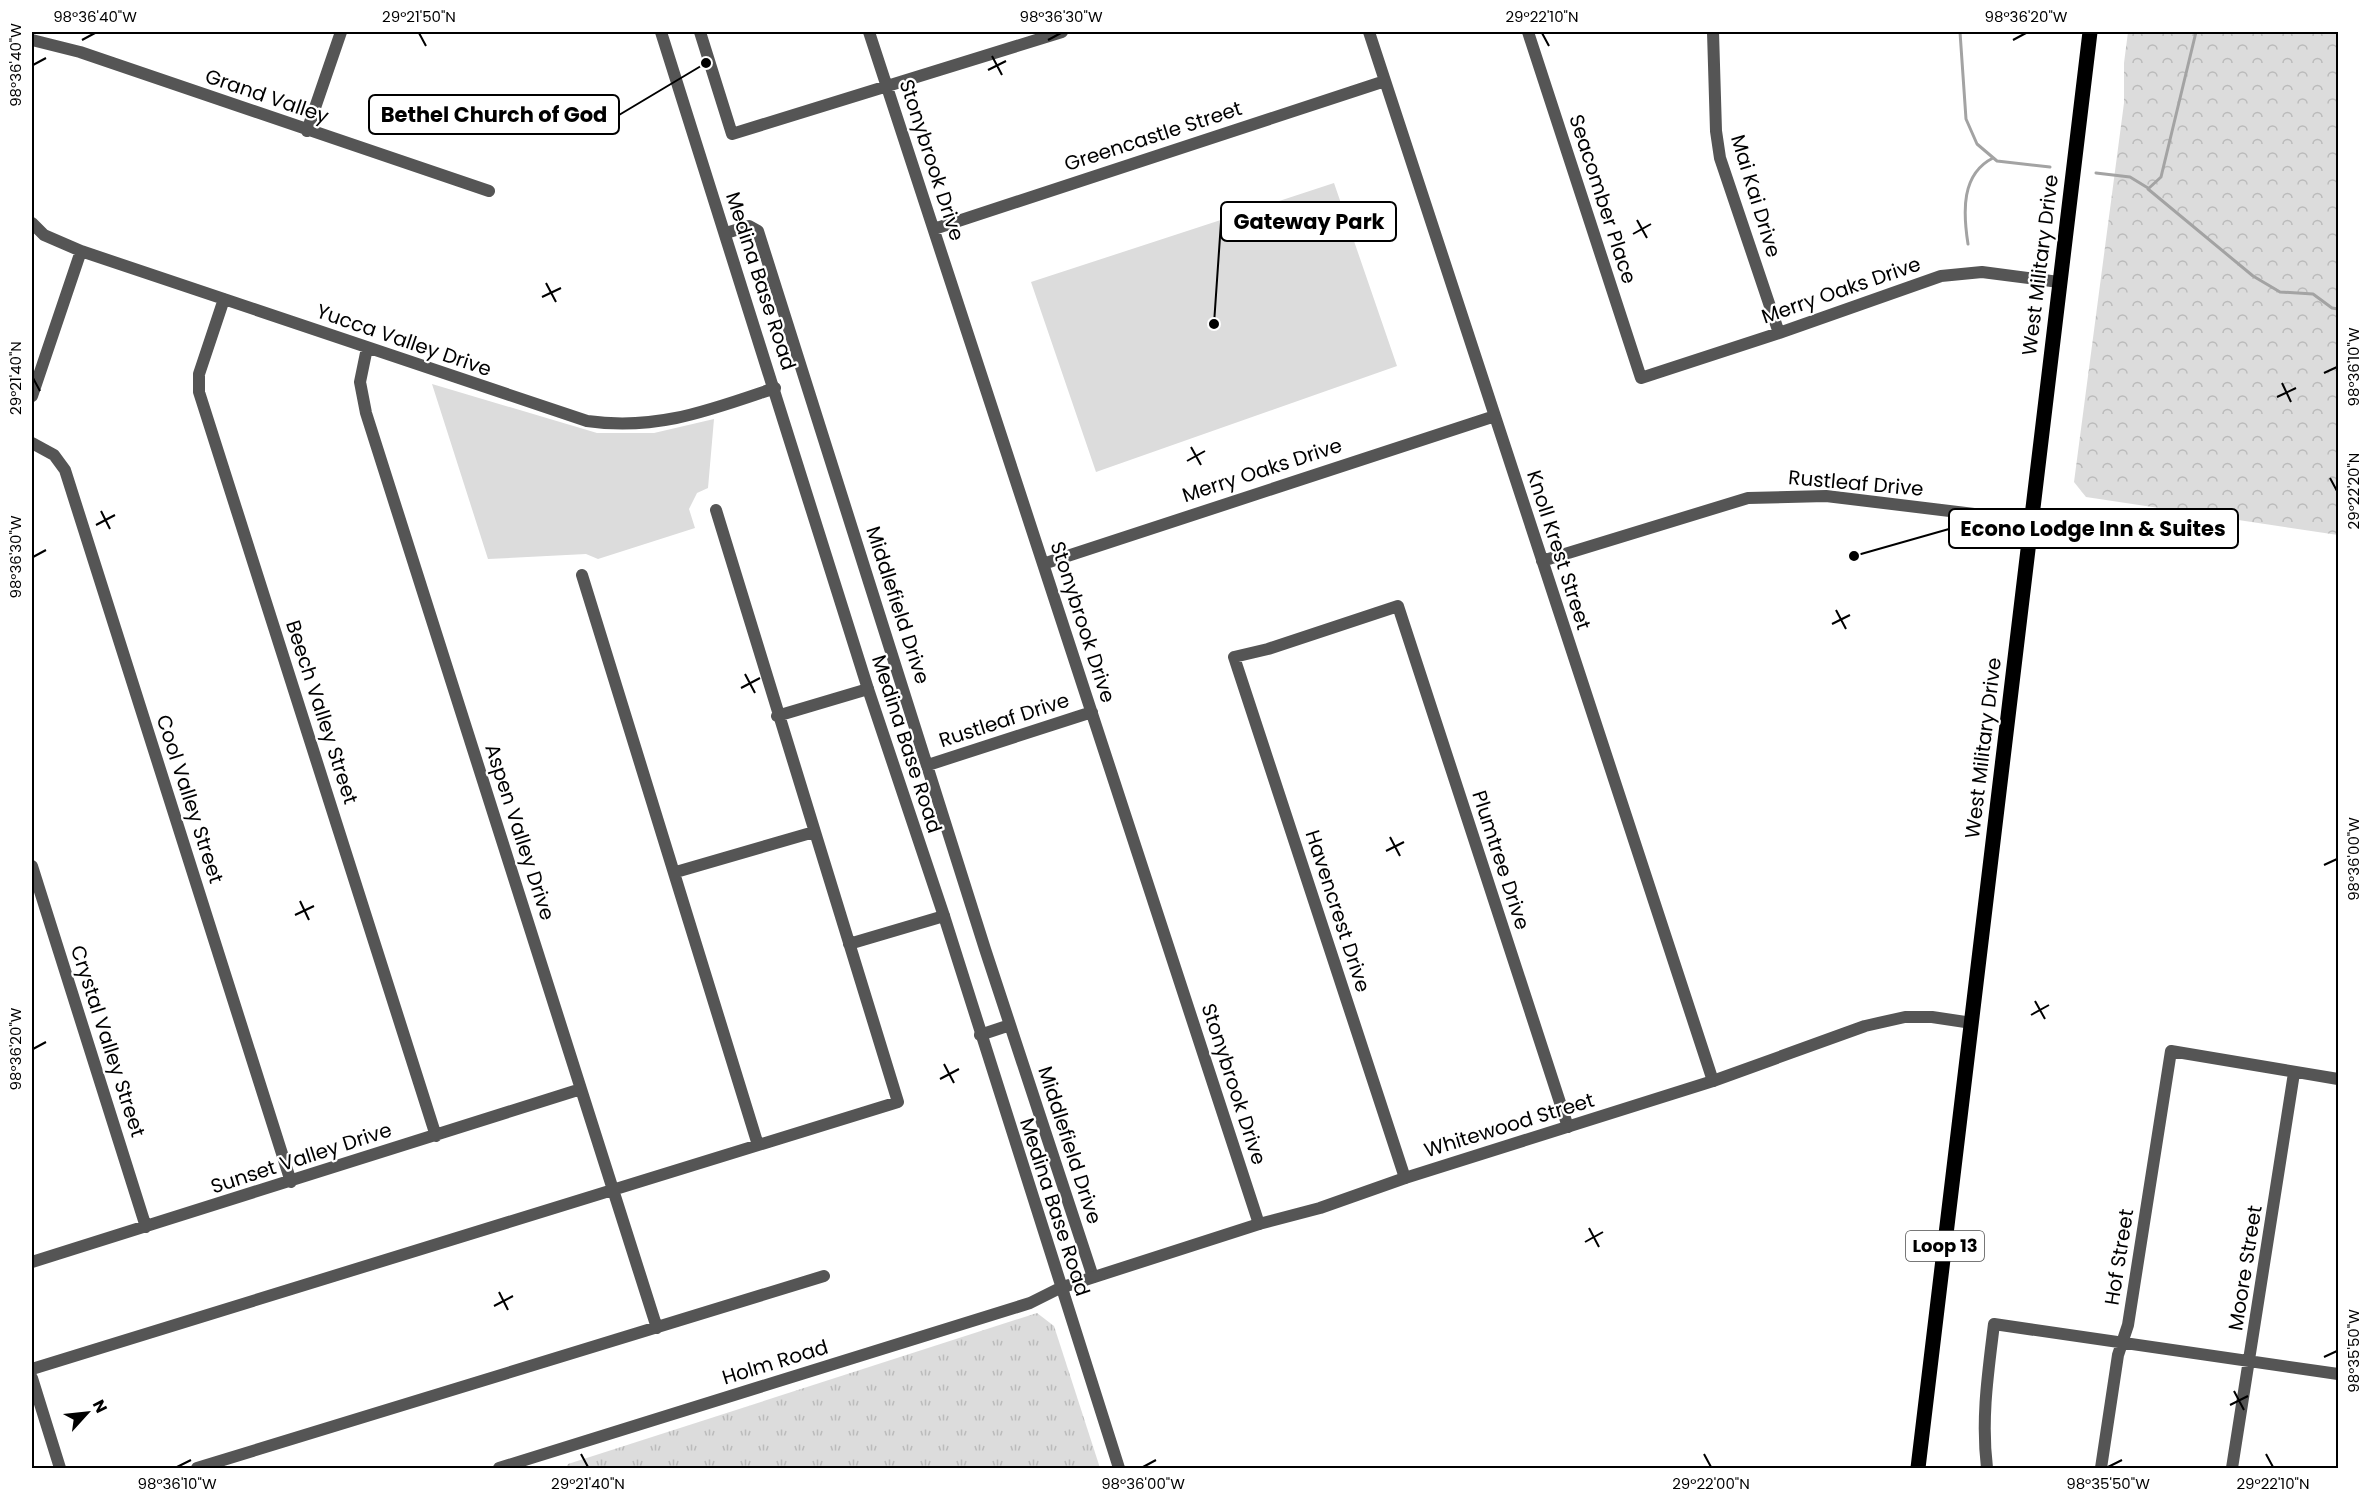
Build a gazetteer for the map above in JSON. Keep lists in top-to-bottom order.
{
  "streets": {
    "main road": ["West Military Drive", "Loop 13"],
    "street": [
      "Grand Valley",
      "Greencastle Street",
      "Stonybrook Drive",
      "Mai Kai Drive",
      "Seacomber Place",
      "Medina Base Road",
      "Merry Oaks Drive",
      "Yucca Valley Drive",
      "Rustleaf Drive",
      "Knoll Krest Street",
      "Middlefield Drive",
      "Beech Valley Street",
      "Cool Valley Street",
      "Aspen Valley Drive",
      "Plumtree Drive",
      "Havencrest Drive",
      "Crystal Valley Street",
      "Whitewood Street",
      "Sunset Valley Drive",
      "Hof Street",
      "Moore Street",
      "Holm Road"
    ]
  },
  "crossings": [
    ["Greencastle Street", "Stonybrook Drive"],
    ["Greencastle Street", "Knoll Krest Street"],
    ["Stonybrook Drive", "Merry Oaks Drive"],
    ["Stonybrook Drive", "Rustleaf Drive"],
    ["Stonybrook Drive", "Whitewood Street"],
    ["Mai Kai Drive", "Merry Oaks Drive"],
    ["Seacomber Place", "Merry Oaks Drive"],
    ["West Military Drive", "Merry Oaks Drive"],
    ["West Military Drive", "Rustleaf Drive"],
    ["West Military Drive", "Whitewood Street"],
    ["Medina Base Road", "Yucca Valley Drive"],
    ["Medina Base Road", "Middlefield Drive"],
    ["Medina Base Road", "Whitewood Street"],
    ["Medina Base Road", "Holm Road"],
    ["Merry Oaks Drive", "Knoll Krest Street"],
    ["Yucca Valley Drive", "Beech Valley Street"],
    ["Yucca Valley Drive", "Aspen Valley Drive"],
    ["Rustleaf Drive", "Knoll Krest Street"],
    ["Rustleaf Drive", "Middlefield Drive"],
    ["Knoll Krest Street", "Whitewood Street"],
    ["Middlefield Drive", "Whitewood Street"],
    ["Beech Valley Street", "Sunset Valley Drive"],
    ["Cool Valley Street", "Sunset Valley Drive"],
    ["Aspen Valley Drive", "Sunset Valley Drive"],
    ["Plumtree Drive", "Havencrest Drive"],
    ["Plumtree Drive", "Whitewood Street"],
    ["Havencrest Drive", "Whitewood Street"],
    ["Crystal Valley Street", "Sunset Valley Drive"],
    ["Whitewood Street", "Holm Road"],
    ["Hof Street", "Moore Street"]
  ],
  "places": ["Bethel Church of God", "Gateway Park", "Econo Lodge Inn & Suites"],
  "north": "top right",
  "coordinates": [
    "98°36'40\"W",
    "29°21'50\"N",
    "98°36'30\"W",
    "29°22'10\"N",
    "98°36'20\"W",
    "98°36'10\"W",
    "29°21'40\"N",
    "29°22'20\"N",
    "98°36'00\"W",
    "98°35'50\"W",
    "29°22'00\"N"
  ]
}
